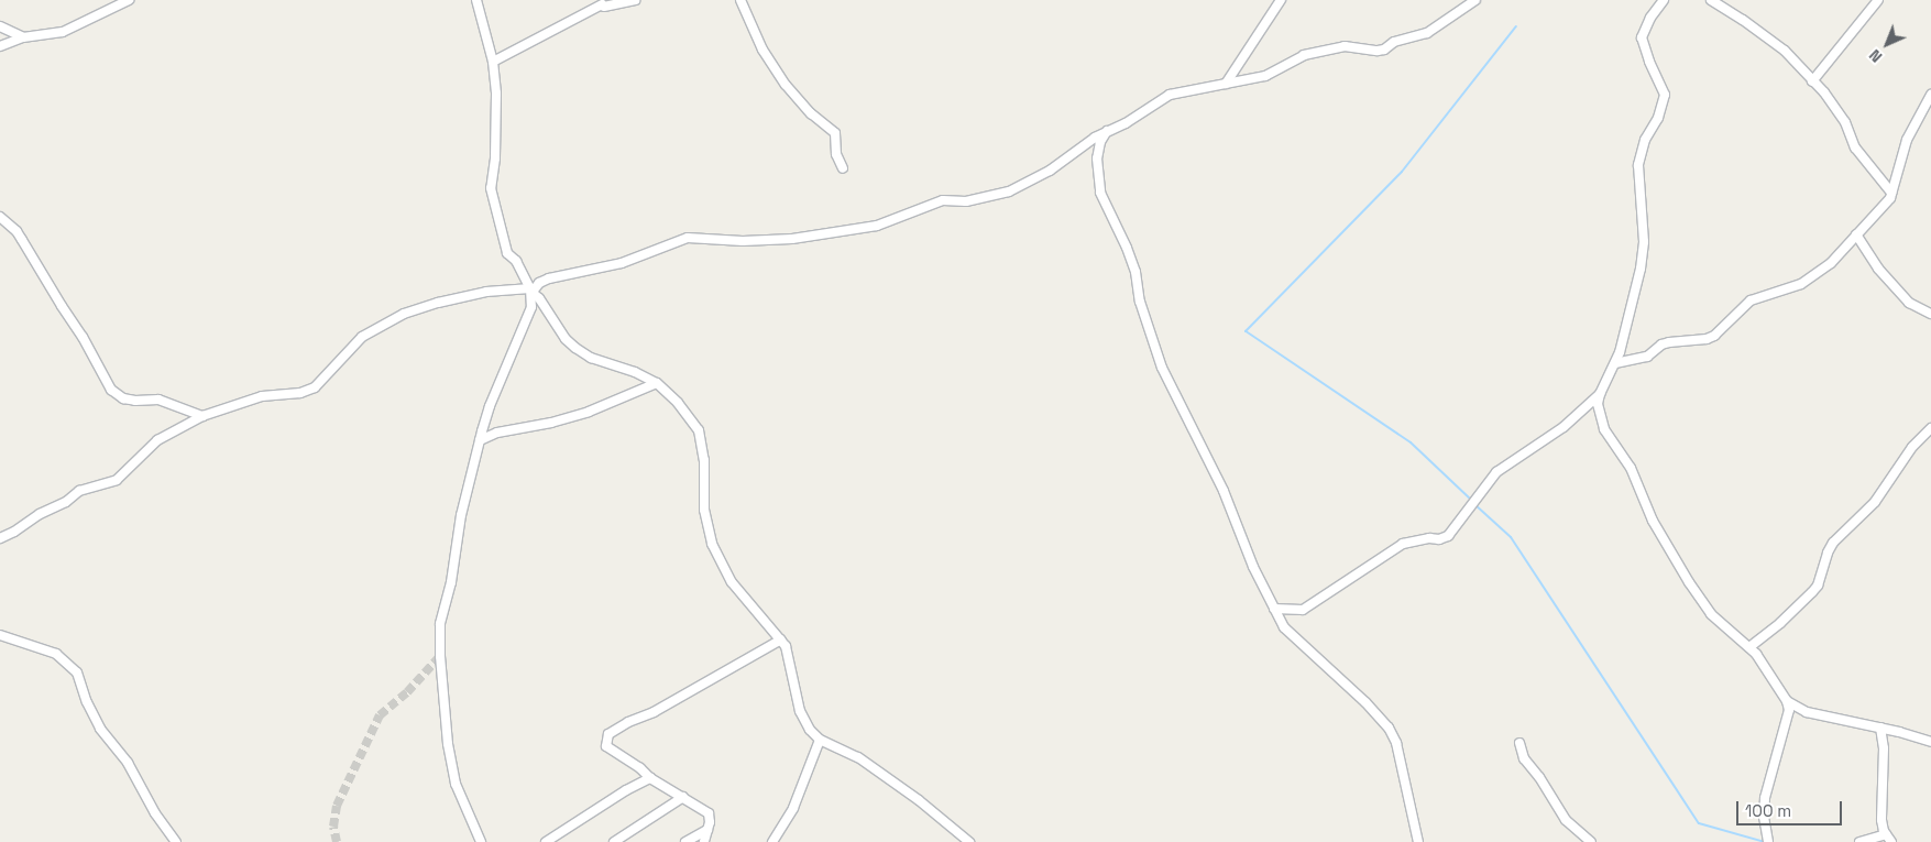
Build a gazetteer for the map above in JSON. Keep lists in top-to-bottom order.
{
  "scale_bar": "100 m",
  "north": "bottom left"
}
